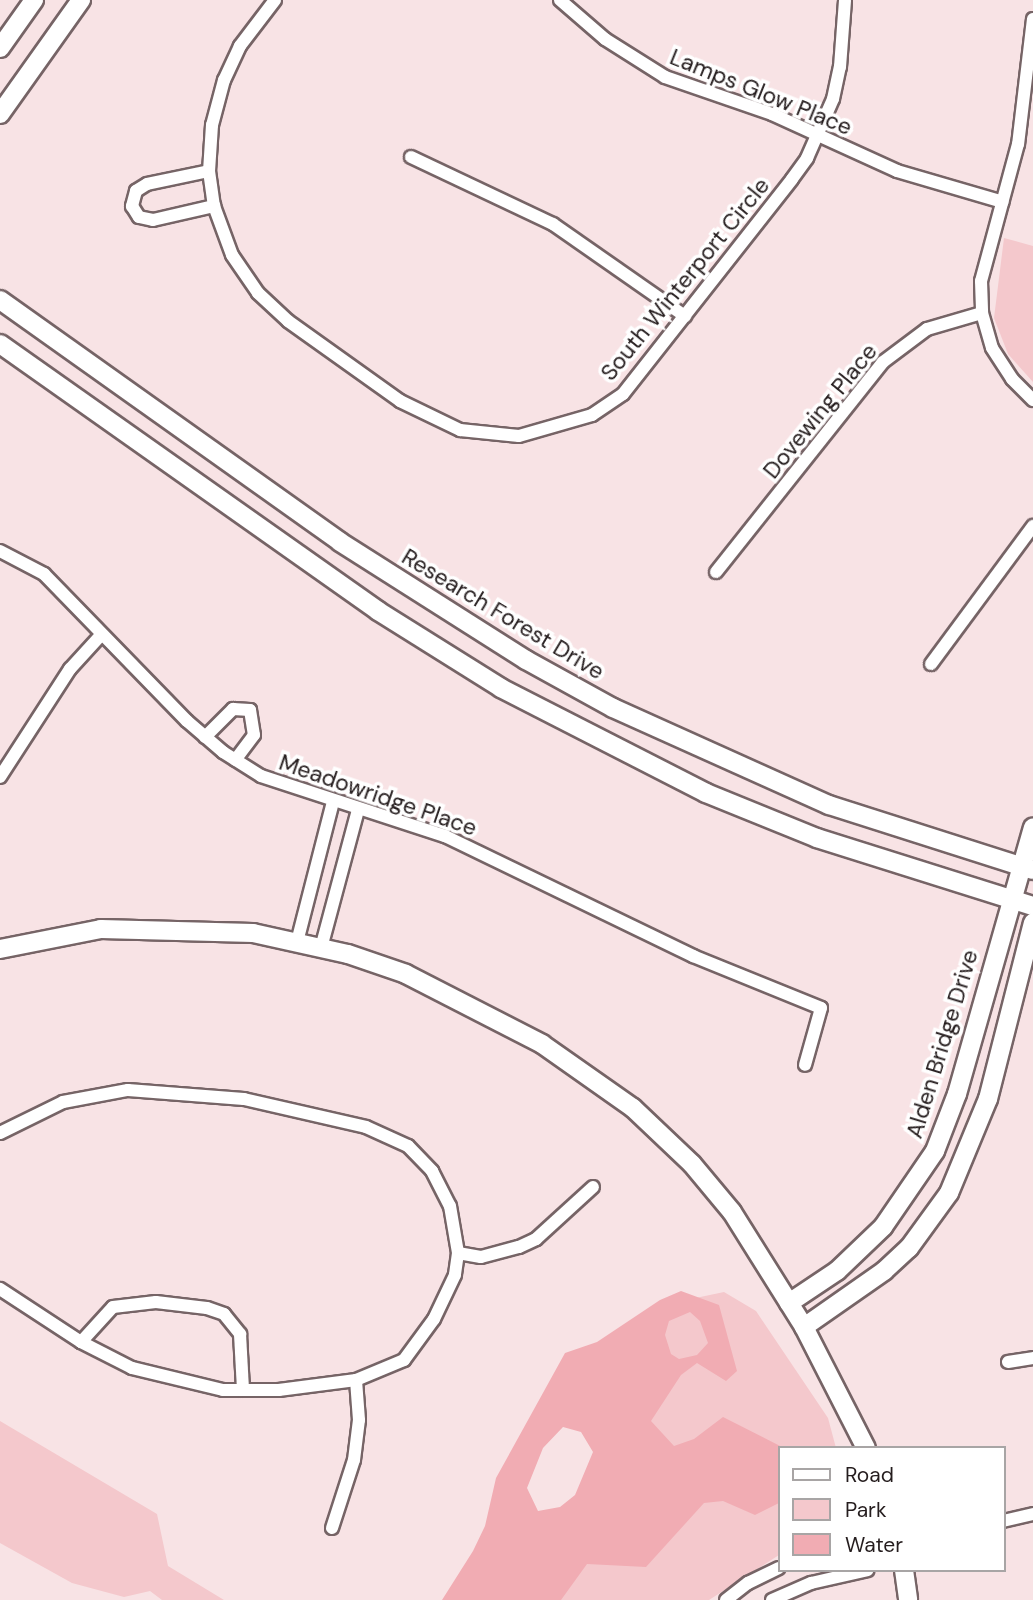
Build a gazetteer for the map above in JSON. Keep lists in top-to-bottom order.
{
  "streets": {
    "main road": ["Research Forest Drive", "Alden Bridge Drive"],
    "street": [
      "Lamps Glow Place",
      "South Winterport Circle",
      "Dovewing Place",
      "Meadowridge Place"
    ]
  },
  "crossings": [
    ["Lamps Glow Place", "South Winterport Circle"],
    ["Research Forest Drive", "Alden Bridge Drive"]
  ],
  "legend": ["Road", "Park", "Water"]
}
